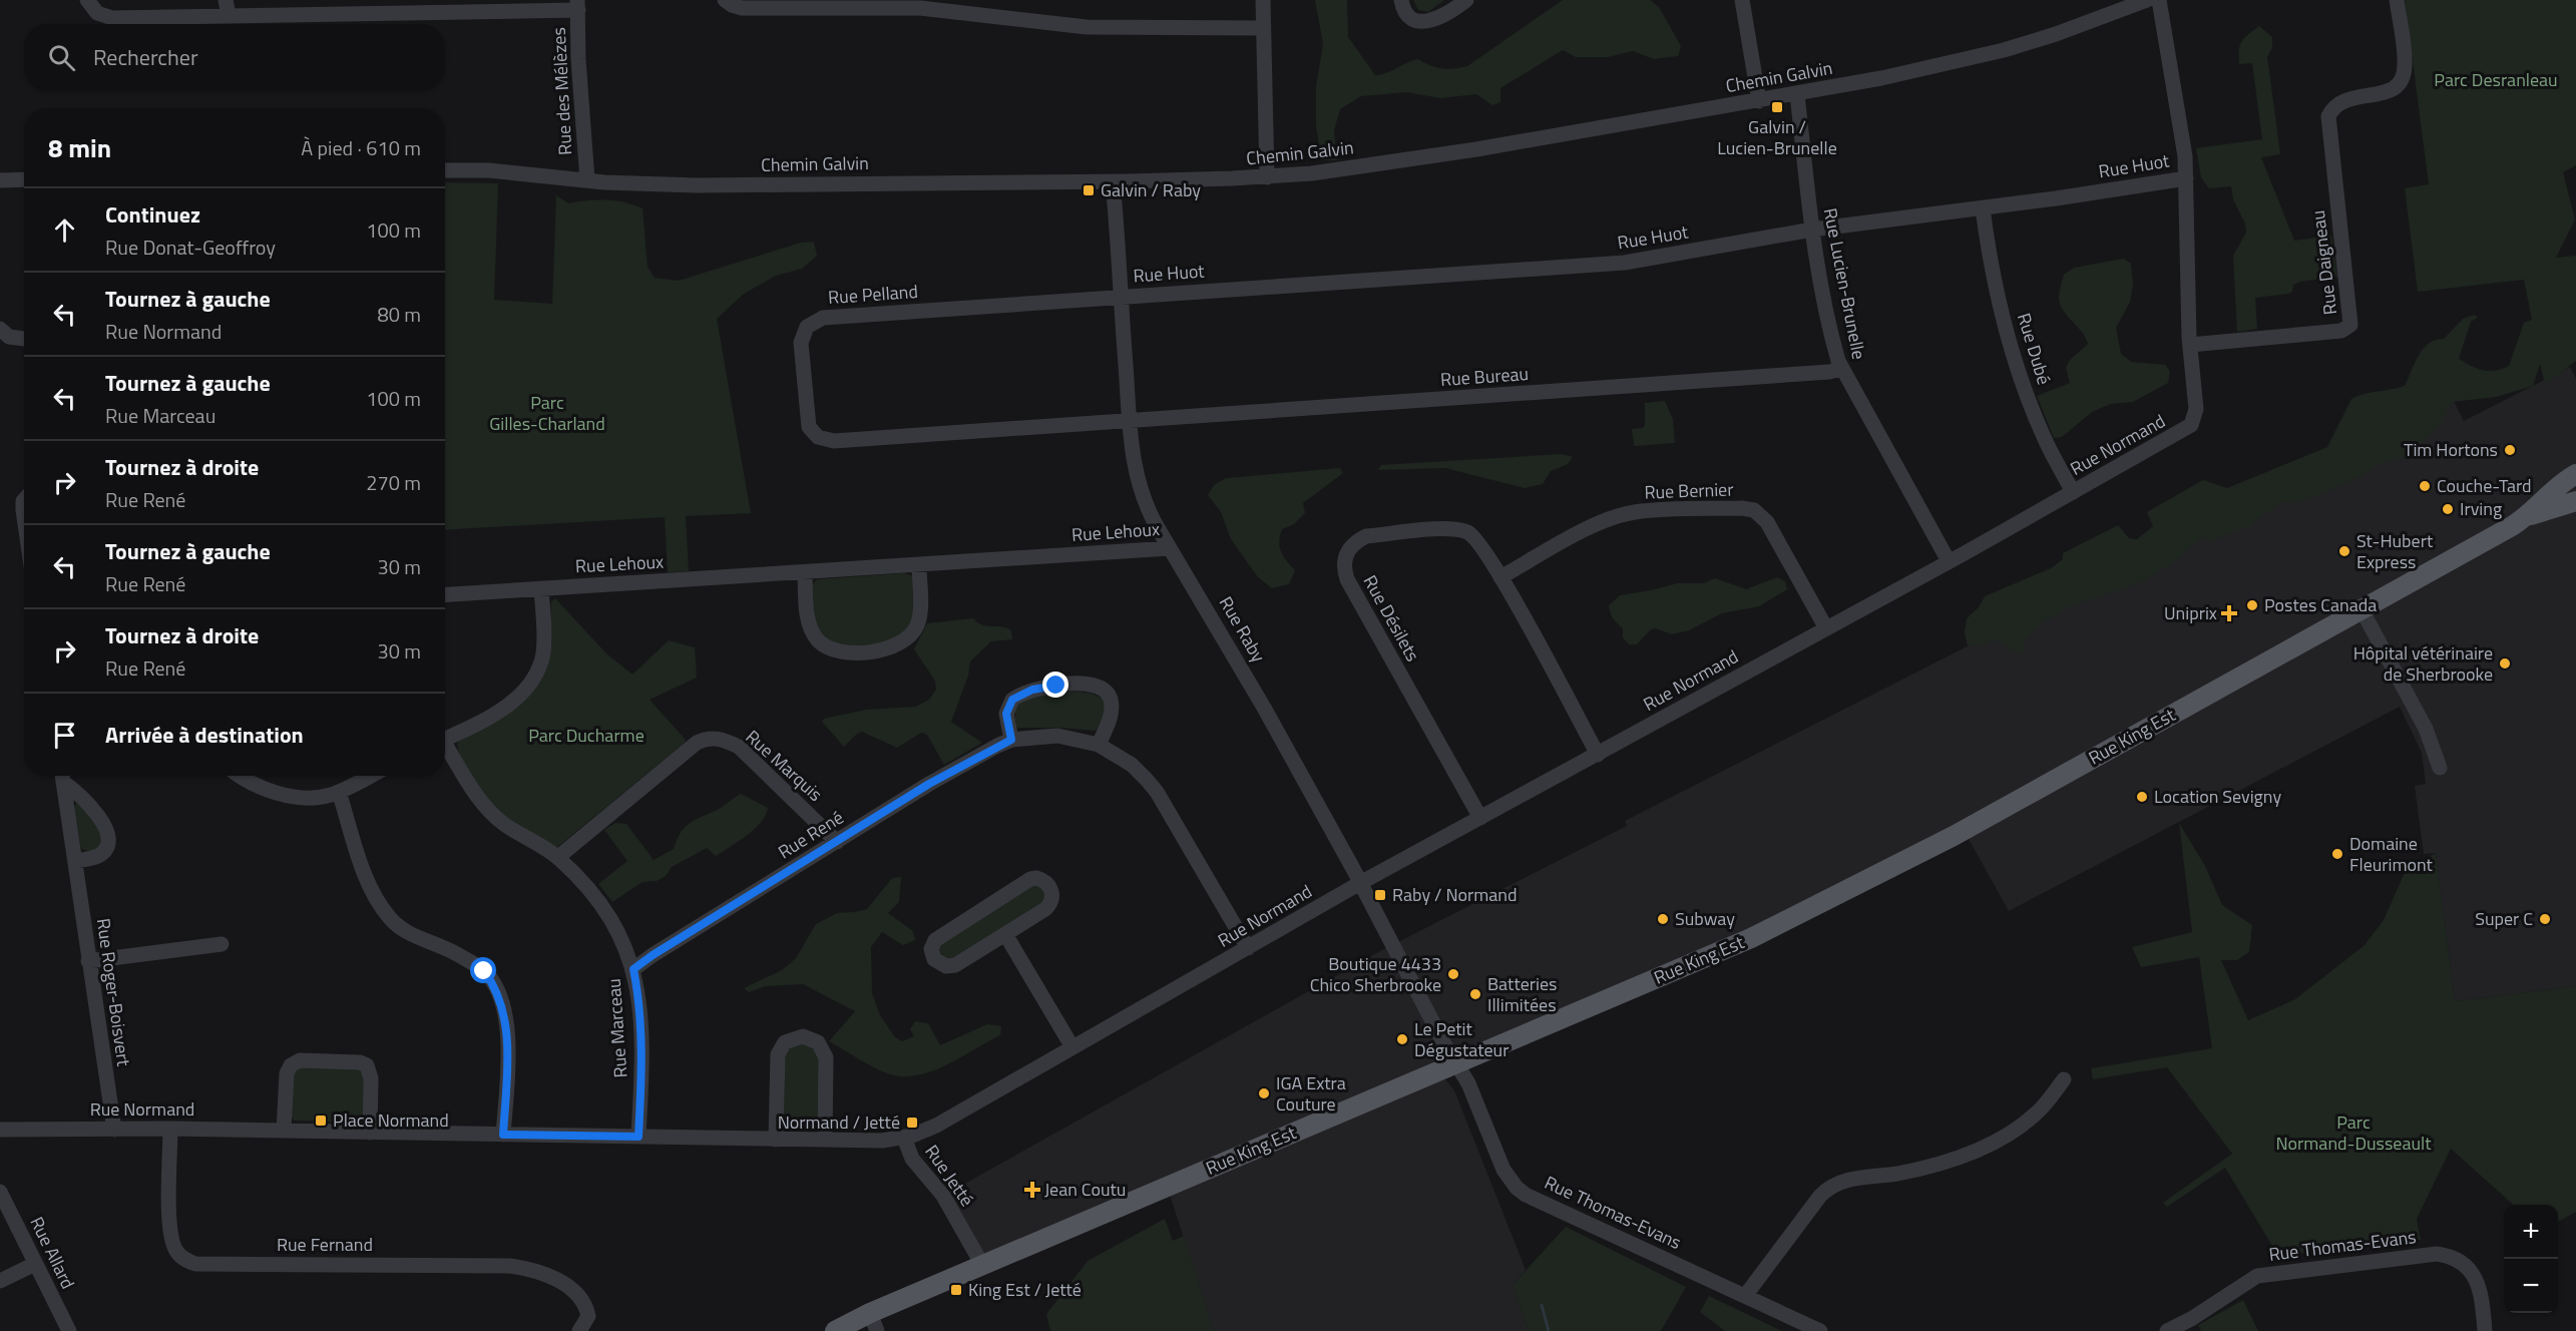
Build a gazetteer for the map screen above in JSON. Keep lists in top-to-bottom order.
{
  "streets": {
    "main road": ["Rue King Est"],
    "street": [
      "Chemin Galvin",
      "Rue des Mélèzes",
      "Rue Huot",
      "Rue Daigneau",
      "Rue Lucien-Brunelle",
      "Rue Pelland",
      "Rue Dubé",
      "Rue Bureau",
      "Rue Normand",
      "Rue Bernier",
      "Rue Lehoux",
      "Rue Désilets",
      "Rue Raby",
      "Rue Marquis",
      "Rue René",
      "Rue Roger-Boisvert",
      "Rue Marceau",
      "Rue Jetté",
      "Rue Thomas-Evans",
      "Rue Fernand",
      "Rue Allard"
    ]
  },
  "crossings": [
    ["Chemin Galvin", "Rue des Mélèzes"],
    ["Chemin Galvin", "Rue Lucien-Brunelle"],
    ["Chemin Galvin", "Rue Raby"],
    ["Rue Huot", "Rue Lucien-Brunelle"],
    ["Rue Huot", "Rue Pelland"],
    ["Rue Huot", "Rue Dubé"],
    ["Rue Huot", "Rue Normand"],
    ["Rue Huot", "Rue Raby"],
    ["Rue Daigneau", "Rue Normand"],
    ["Rue Lucien-Brunelle", "Rue Bureau"],
    ["Rue Lucien-Brunelle", "Rue Normand"],
    ["Rue Pelland", "Rue Bureau"],
    ["Rue Pelland", "Rue Raby"],
    ["Rue Dubé", "Rue Normand"],
    ["Rue Bureau", "Rue Raby"],
    ["Rue Normand", "Rue Bernier"],
    ["Rue Normand", "Rue Désilets"],
    ["Rue Normand", "Rue Raby"],
    ["Rue Normand", "Rue René"],
    ["Rue Normand", "Rue Roger-Boisvert"],
    ["Rue Normand", "Rue Marceau"],
    ["Rue Normand", "Rue Jetté"],
    ["Rue Normand", "Rue Fernand"],
    ["Rue Bernier", "Rue Désilets"],
    ["Rue Lehoux", "Rue Raby"],
    ["Rue Raby", "Rue King Est"],
    ["Rue Raby", "Rue Thomas-Evans"],
    ["Rue King Est", "Rue Jetté"],
    ["Rue King Est", "Rue Thomas-Evans"],
    ["Rue Marquis", "Rue René"],
    ["Rue Marquis", "Rue Marceau"],
    ["Rue René", "Rue Marceau"]
  ],
  "parks": [
    "Parc Desranleau",
    "Parc Gilles-Charland",
    "Parc Ducharme",
    "Parc Normand-Dusseault"
  ],
  "places": {
    "transit": [
      "Galvin / Lucien-Brunelle",
      "Galvin / Raby",
      "Raby / Normand",
      "Place Normand",
      "Normand / Jetté",
      "King Est / Jetté"
    ],
    "other": [
      "Tim Hortons",
      "Couche-Tard",
      "Irving",
      "St-Hubert Express",
      "Postes Canada",
      "Hôpital vétérinaire de Sherbrooke",
      "Location Sevigny",
      "Domaine Fleurimont",
      "Subway",
      "Super C",
      "Boutique 4433 Chico Sherbrooke",
      "Batteries Illimitées",
      "Le Petit Dégustateur",
      "IGA Extra Couture"
    ],
    "health": ["Uniprix", "Jean Coutu"]
  },
  "page": {
    "search": "Rechercher",
    "heading": ["8 min", "À pied · 610 m"],
    "list": [
      ["Continuez", "Rue Donat-Geoffroy", "100 m"],
      ["Tournez à gauche", "Rue Normand", "80 m"],
      ["Tournez à gauche", "Rue Marceau", "100 m"],
      ["Tournez à droite", "Rue René", "270 m"],
      ["Tournez à gauche", "Rue René", "30 m"],
      ["Tournez à droite", "Rue René", "30 m"],
      "Arrivée à destination"
    ],
    "map_buttons": ["+", "−"]
  }
}
